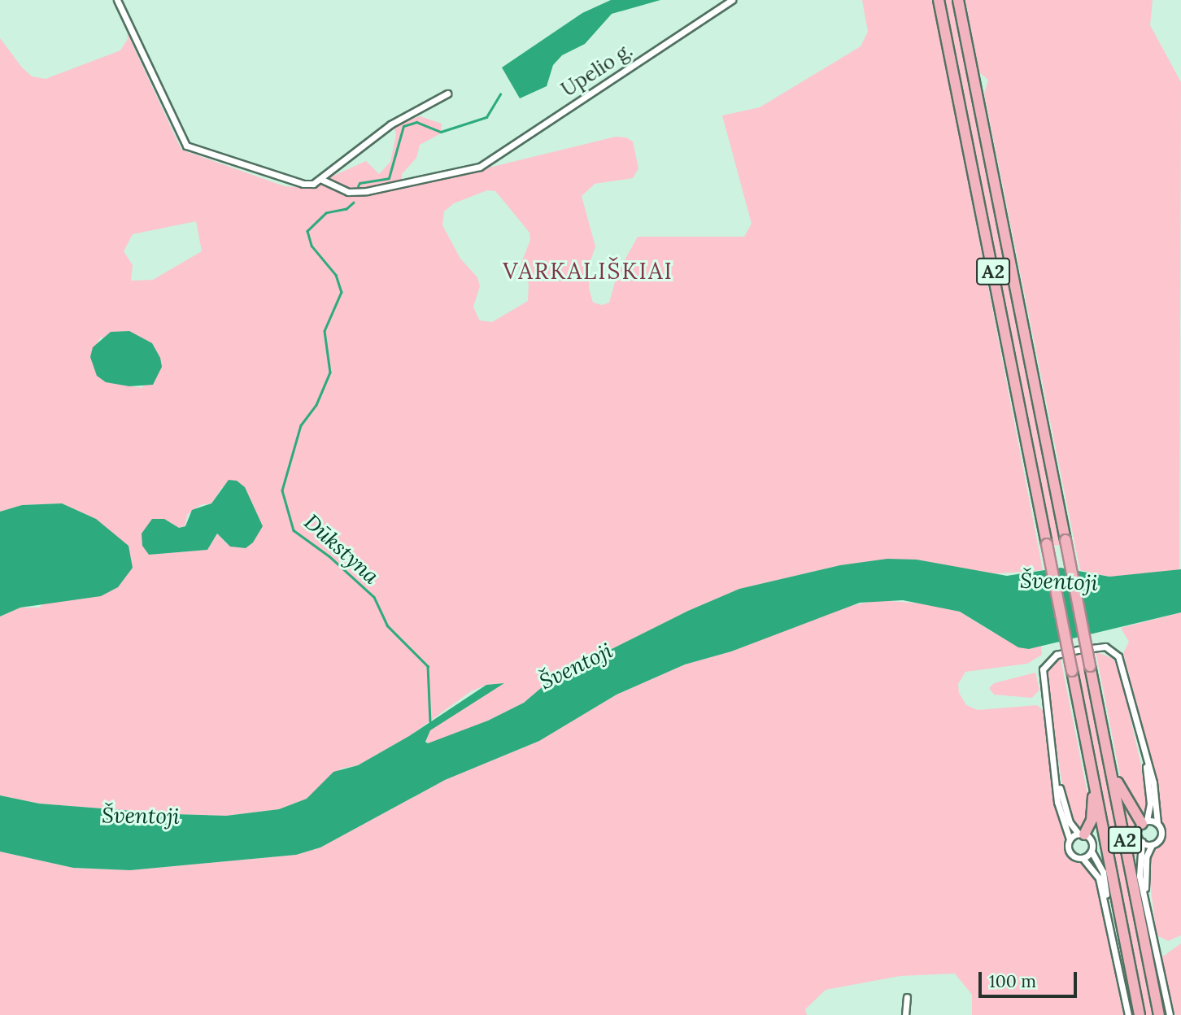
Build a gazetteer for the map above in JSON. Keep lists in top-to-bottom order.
{
  "streets": {
    "highway": ["A2"],
    "street": ["Upelio g."]
  },
  "districts": ["VARKALIŠKIAI"],
  "water": ["Dūkstyna", "Šventoji"],
  "scale_bar": "100 m"
}
